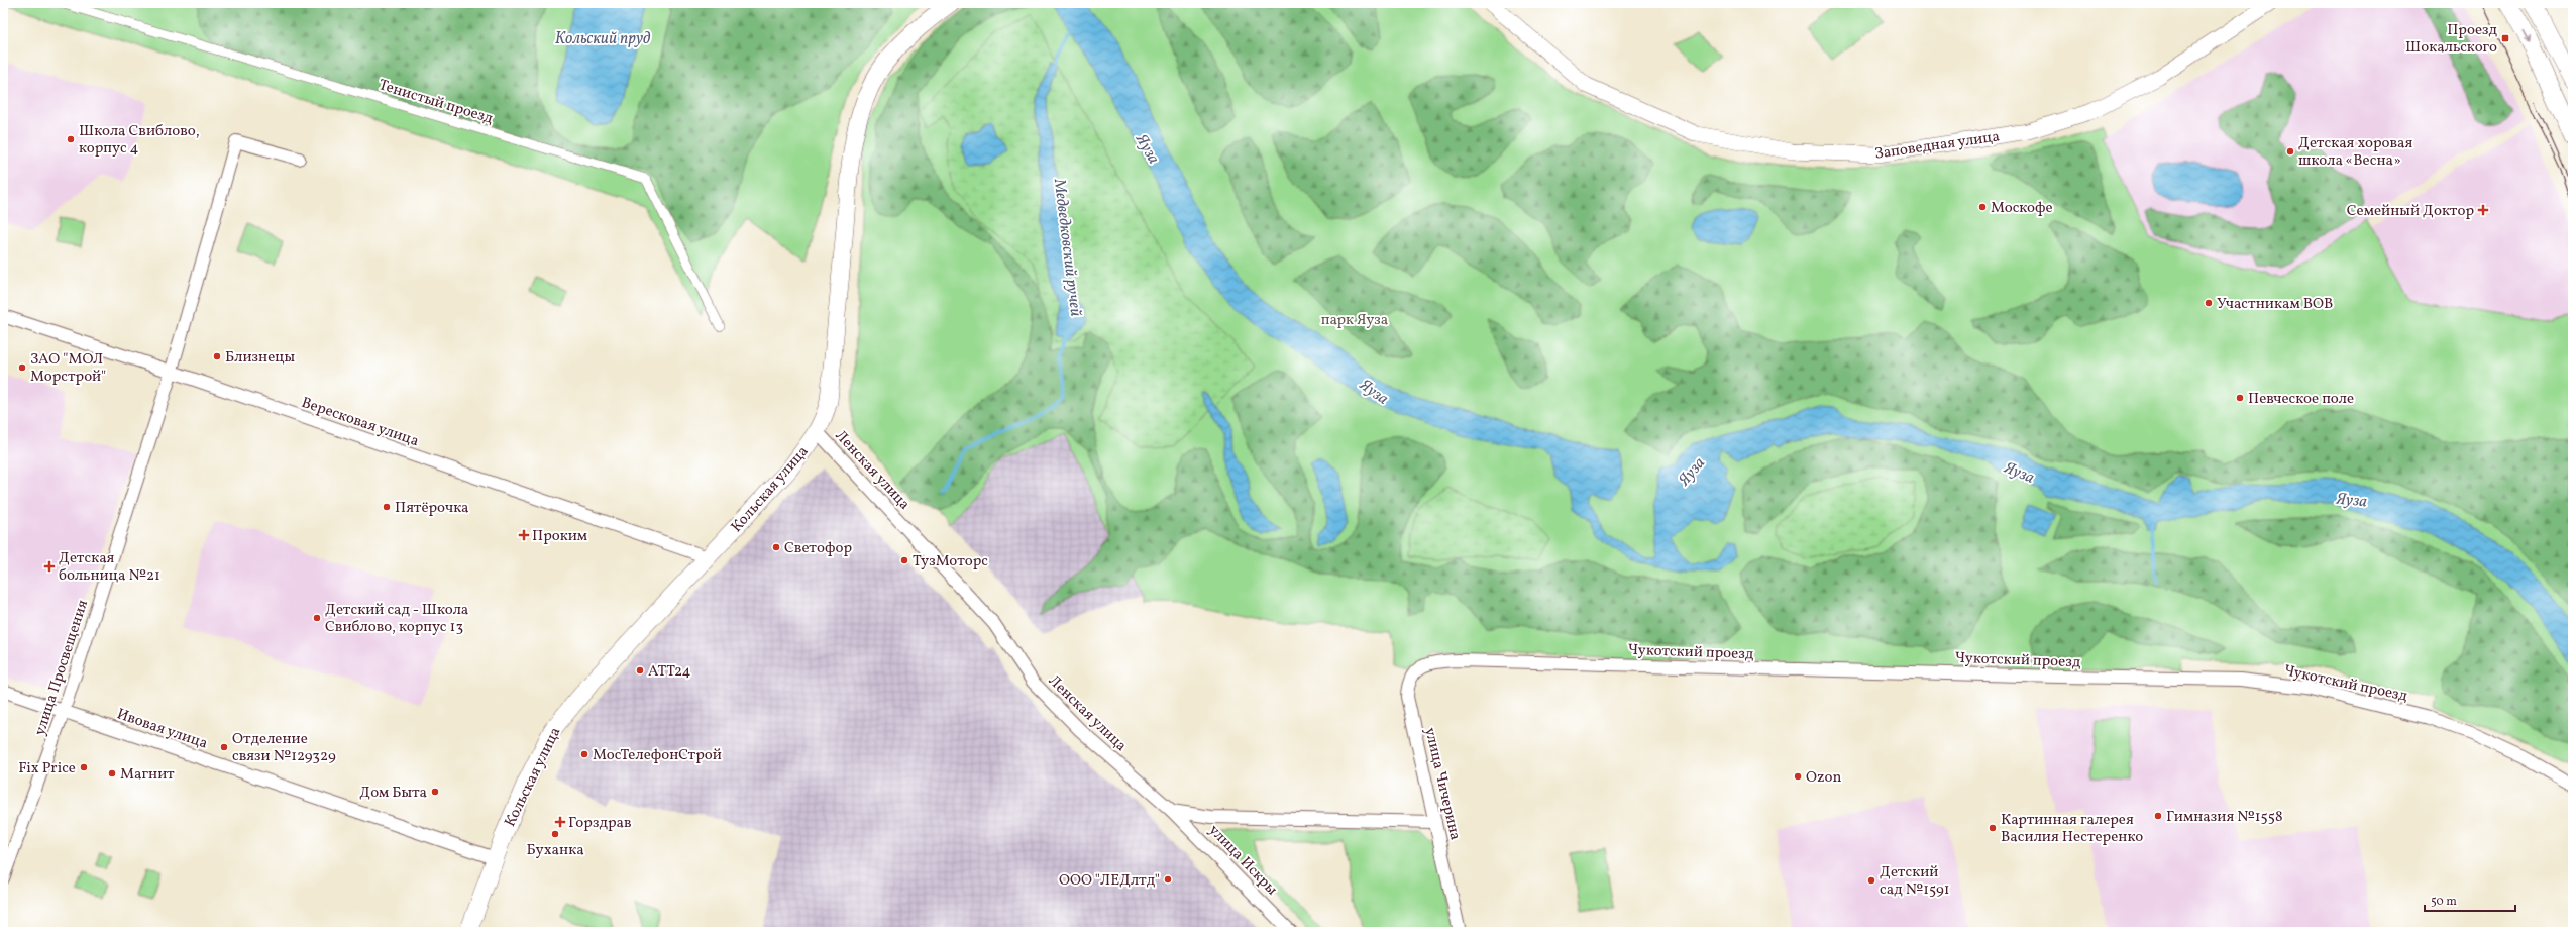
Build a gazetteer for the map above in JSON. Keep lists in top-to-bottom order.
{
  "streets": {
    "main road": ["Кольская улица"],
    "street": [
      "Тенистый проезд",
      "Заповедная улица",
      "Вересковая улица",
      "Ленская улица",
      "Чукотский проезд",
      "улица Просвещения",
      "Ивовая улица",
      "улица Чичерина",
      "улица Искры"
    ]
  },
  "crossings": [
    ["Вересковая улица", "Кольская улица"],
    ["Вересковая улица", "улица Просвещения"],
    ["Ленская улица", "Кольская улица"],
    ["Ленская улица", "улица Искры"],
    ["Кольская улица", "Ивовая улица"],
    ["Чукотский проезд", "улица Чичерина"],
    ["улица Просвещения", "Ивовая улица"]
  ],
  "water": ["Кольский пруд", "Яуза", "Медведковский ручей"],
  "parks": ["парк Яуза"],
  "places": {
    "transit": ["Проезд Шокальского"],
    "other": [
      "Школа Свиблово, корпус 4",
      "Детская хоровая школа «Весна»",
      "Москофе",
      "Участникам ВОВ",
      "Близнецы",
      "ЗАО \"МОЛ Морстрой\"",
      "Певческое поле",
      "Пятёрочка",
      "Светофор",
      "ТузМоторс",
      "Детский сад - Школа Свиблово, корпус 13",
      "АТТ24",
      "Отделение связи №129329",
      "МосТелефонСтрой",
      "Fix Price",
      "Магнит",
      "Ozon",
      "Дом Быта",
      "Гимназия №1558",
      "Картинная галерея Василия Нестеренко",
      "Буханка",
      "ООО \"ЛЕДлтд\"",
      "Детский сад №1591"
    ],
    "health": [
      "Семейный Доктор",
      "Проким",
      "Детская больница №21",
      "Горздрав"
    ]
  },
  "scale_bar": "50 m"
}
